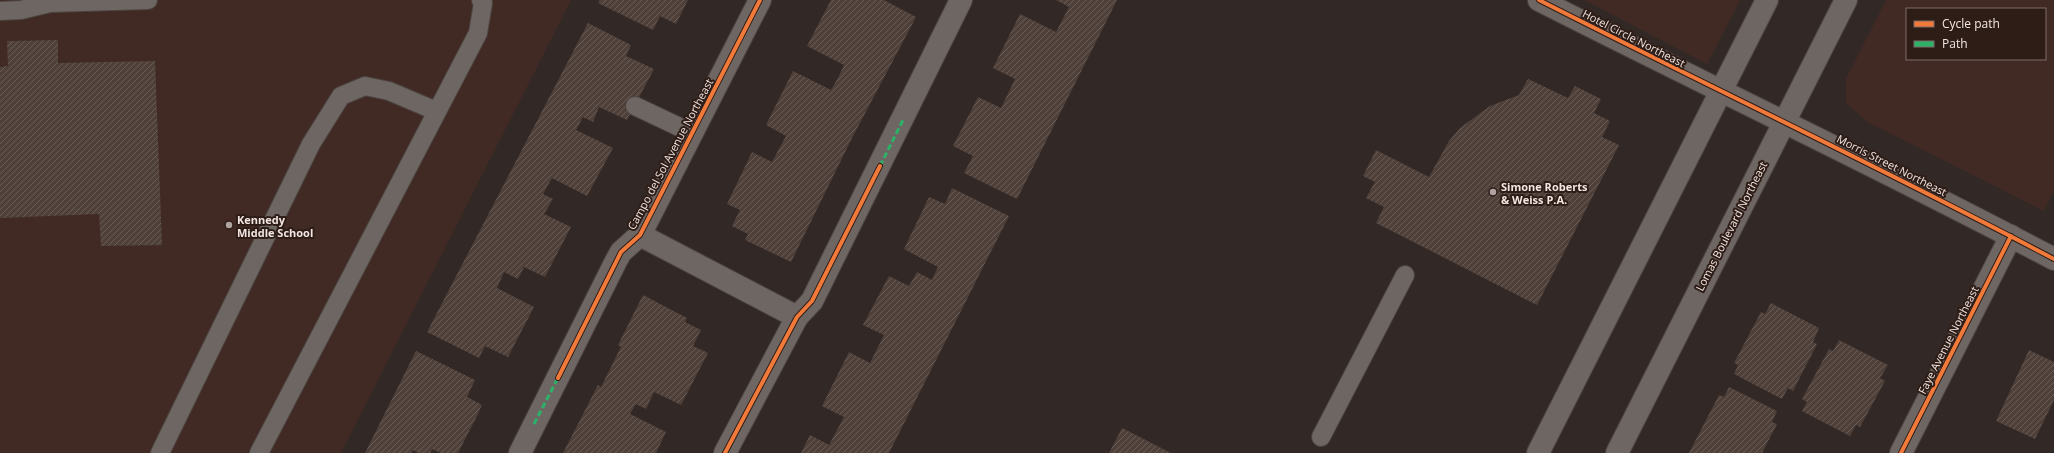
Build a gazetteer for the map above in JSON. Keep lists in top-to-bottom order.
{
  "streets": {
    "street": [
      "Hotel Circle Northeast",
      "Campo del Sol Avenue Northeast",
      "Morris Street Northeast",
      "Lomas Boulevard Northeast",
      "Faye Avenue Northeast"
    ]
  },
  "crossings": [
    ["Hotel Circle Northeast", "Morris Street Northeast"],
    ["Morris Street Northeast", "Lomas Boulevard Northeast"],
    ["Morris Street Northeast", "Faye Avenue Northeast"]
  ],
  "places": ["Simone Roberts & Weiss P.A.", "Kennedy Middle School"],
  "legend": ["Cycle path", "Path"]
}
